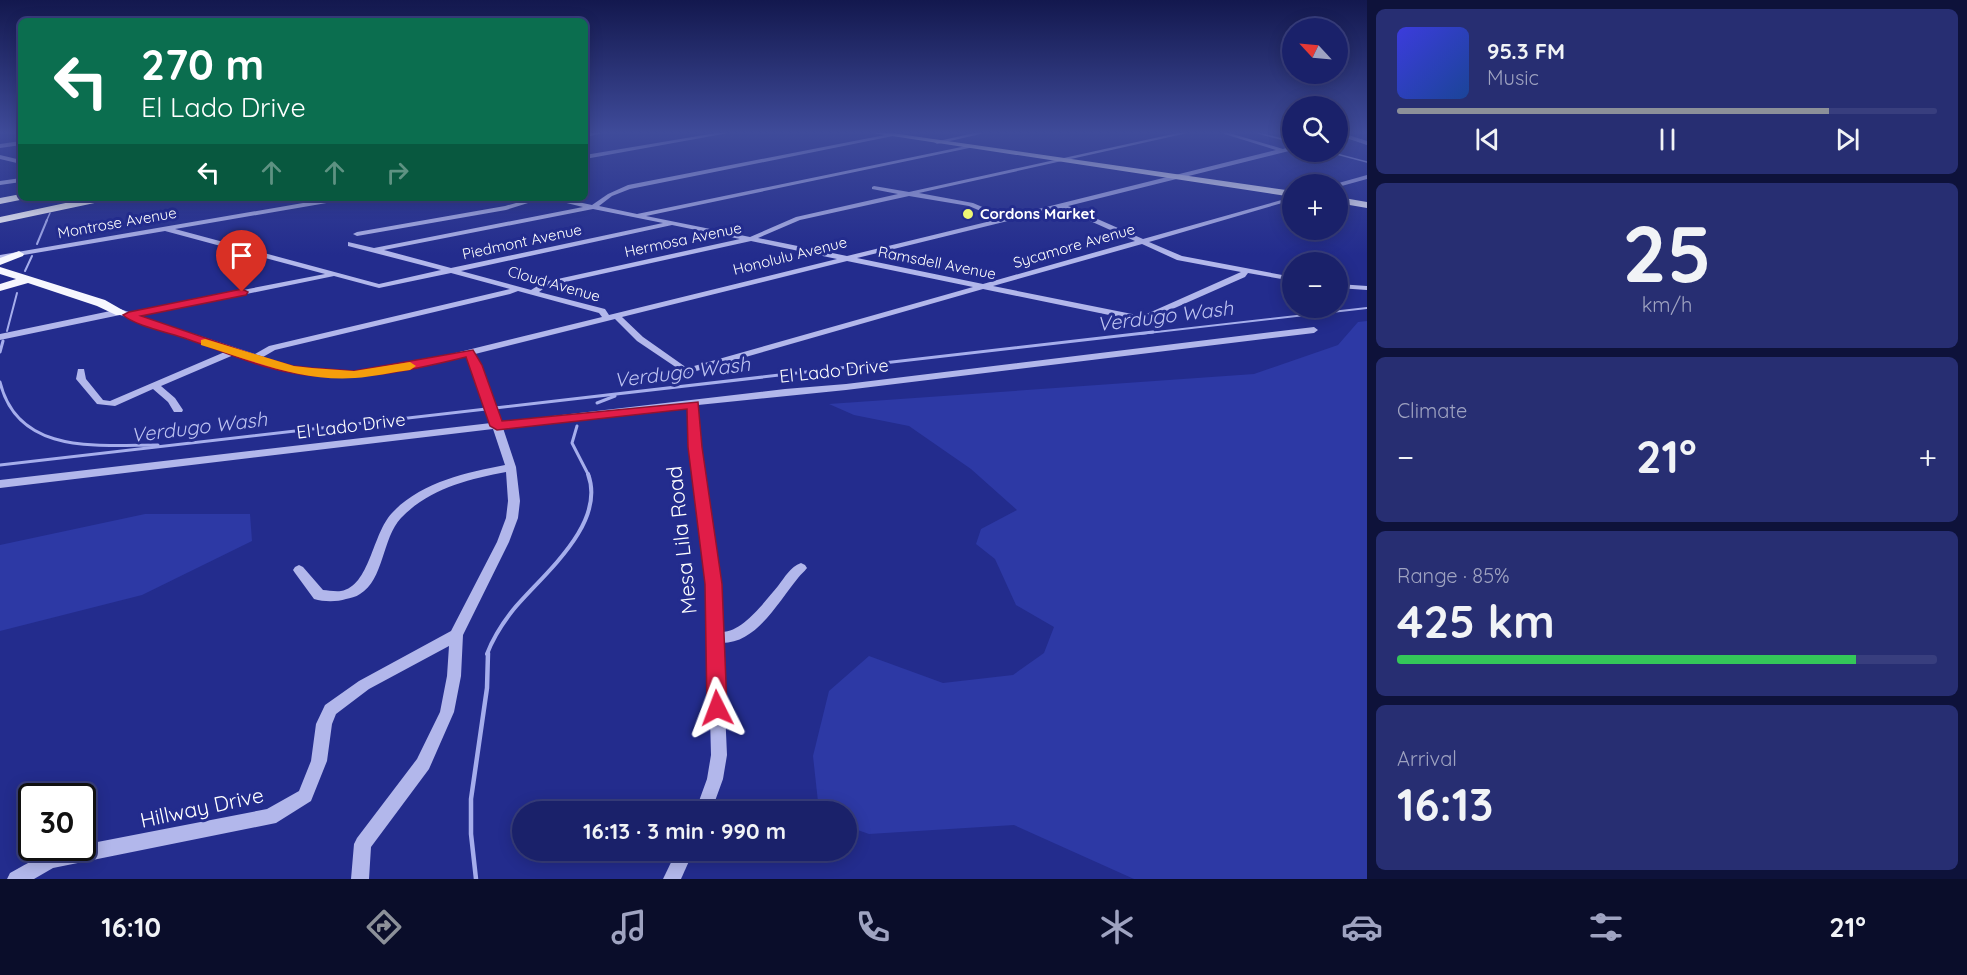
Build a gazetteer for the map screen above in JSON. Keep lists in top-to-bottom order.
{
  "streets": {
    "street": [
      "Montrose Avenue",
      "Hermosa Avenue",
      "Piedmont Avenue",
      "Sycamore Avenue",
      "Honolulu Avenue",
      "Ramsdell Avenue",
      "Cloud Avenue",
      "El Lado Drive",
      "Mesa Lila Road",
      "Hillway Drive"
    ]
  },
  "crossings": [
    ["Hermosa Avenue", "Ramsdell Avenue"],
    ["Hermosa Avenue", "Cloud Avenue"],
    ["Piedmont Avenue", "Ramsdell Avenue"],
    ["Piedmont Avenue", "Cloud Avenue"],
    ["Sycamore Avenue", "Ramsdell Avenue"],
    ["Sycamore Avenue", "Cloud Avenue"],
    ["Honolulu Avenue", "Ramsdell Avenue"],
    ["Honolulu Avenue", "Cloud Avenue"],
    ["El Lado Drive", "Mesa Lila Road"]
  ],
  "water": ["Verdugo Wash"],
  "places": ["Cordons Market"],
  "north": "top left",
  "page": {
    "map_buttons": ["+", "−"],
    "turn": ["270 m", "El Lado Drive"],
    "song": ["95.3 FM", "Music"],
    "tile": [
      ["25", "km/h"],
      "Climate",
      ["Range · 85%", "425 km"],
      ["Arrival", "16:13"]
    ],
    "heat": ["−", "21°", "+"],
    "limit": "30",
    "trip": "16:13 · 3 min · 990 m",
    "tabs": ["16:10", "21°"]
  }
}
